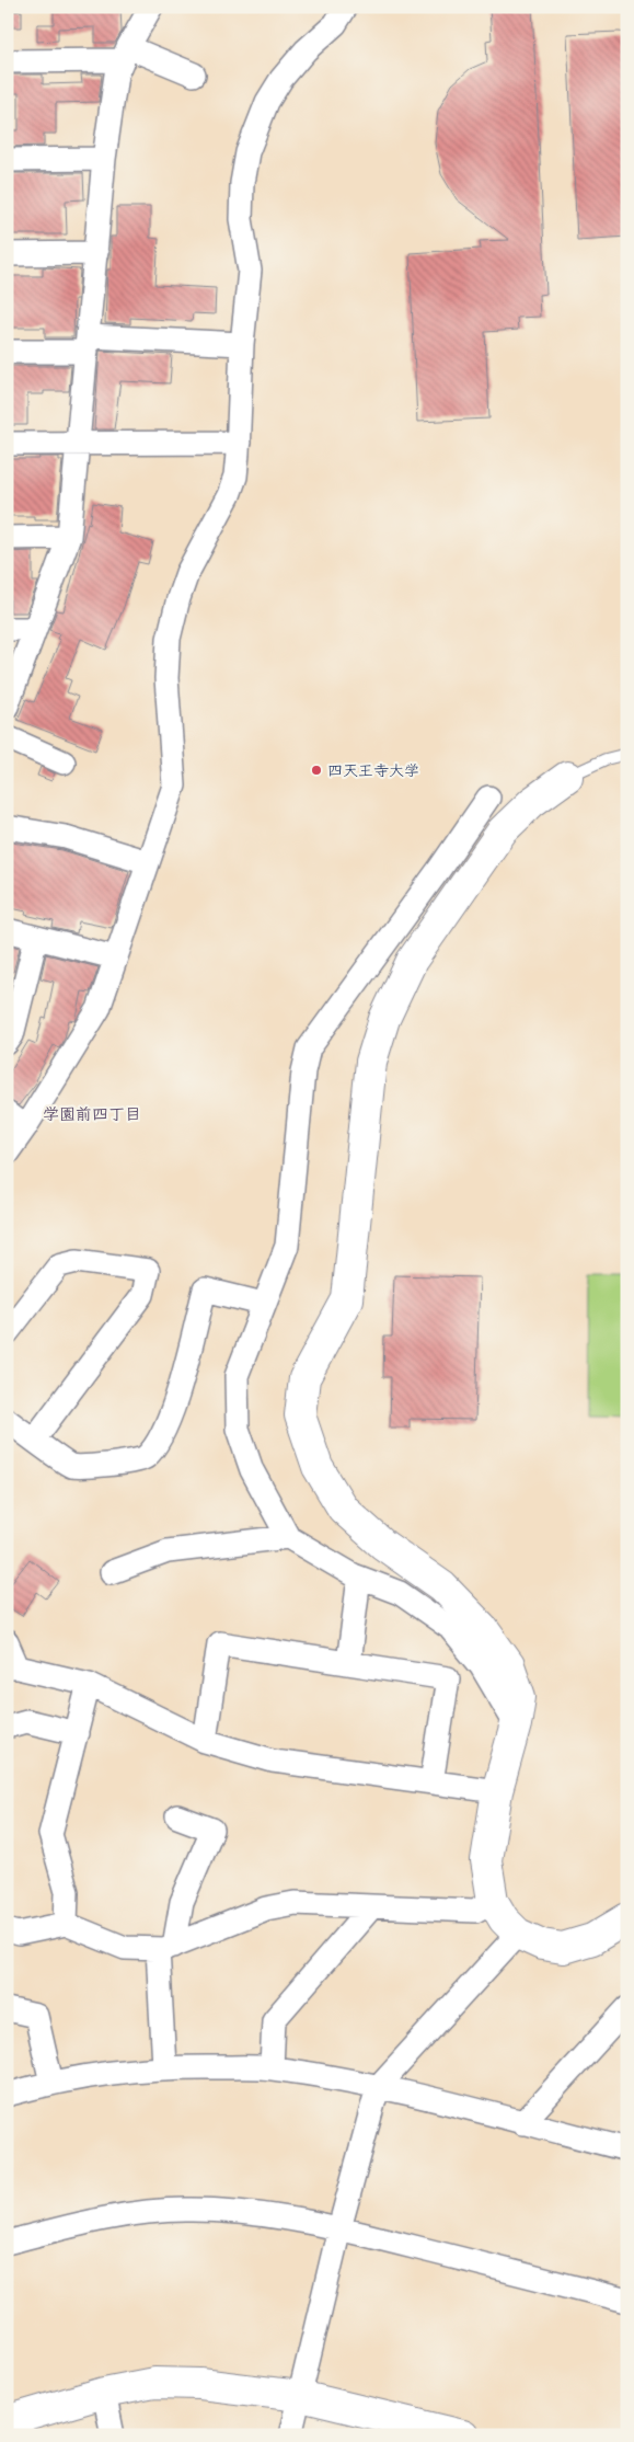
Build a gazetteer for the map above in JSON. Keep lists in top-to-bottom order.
{
  "districts": ["学園前四丁目"],
  "places": ["四天王寺大学"]
}
